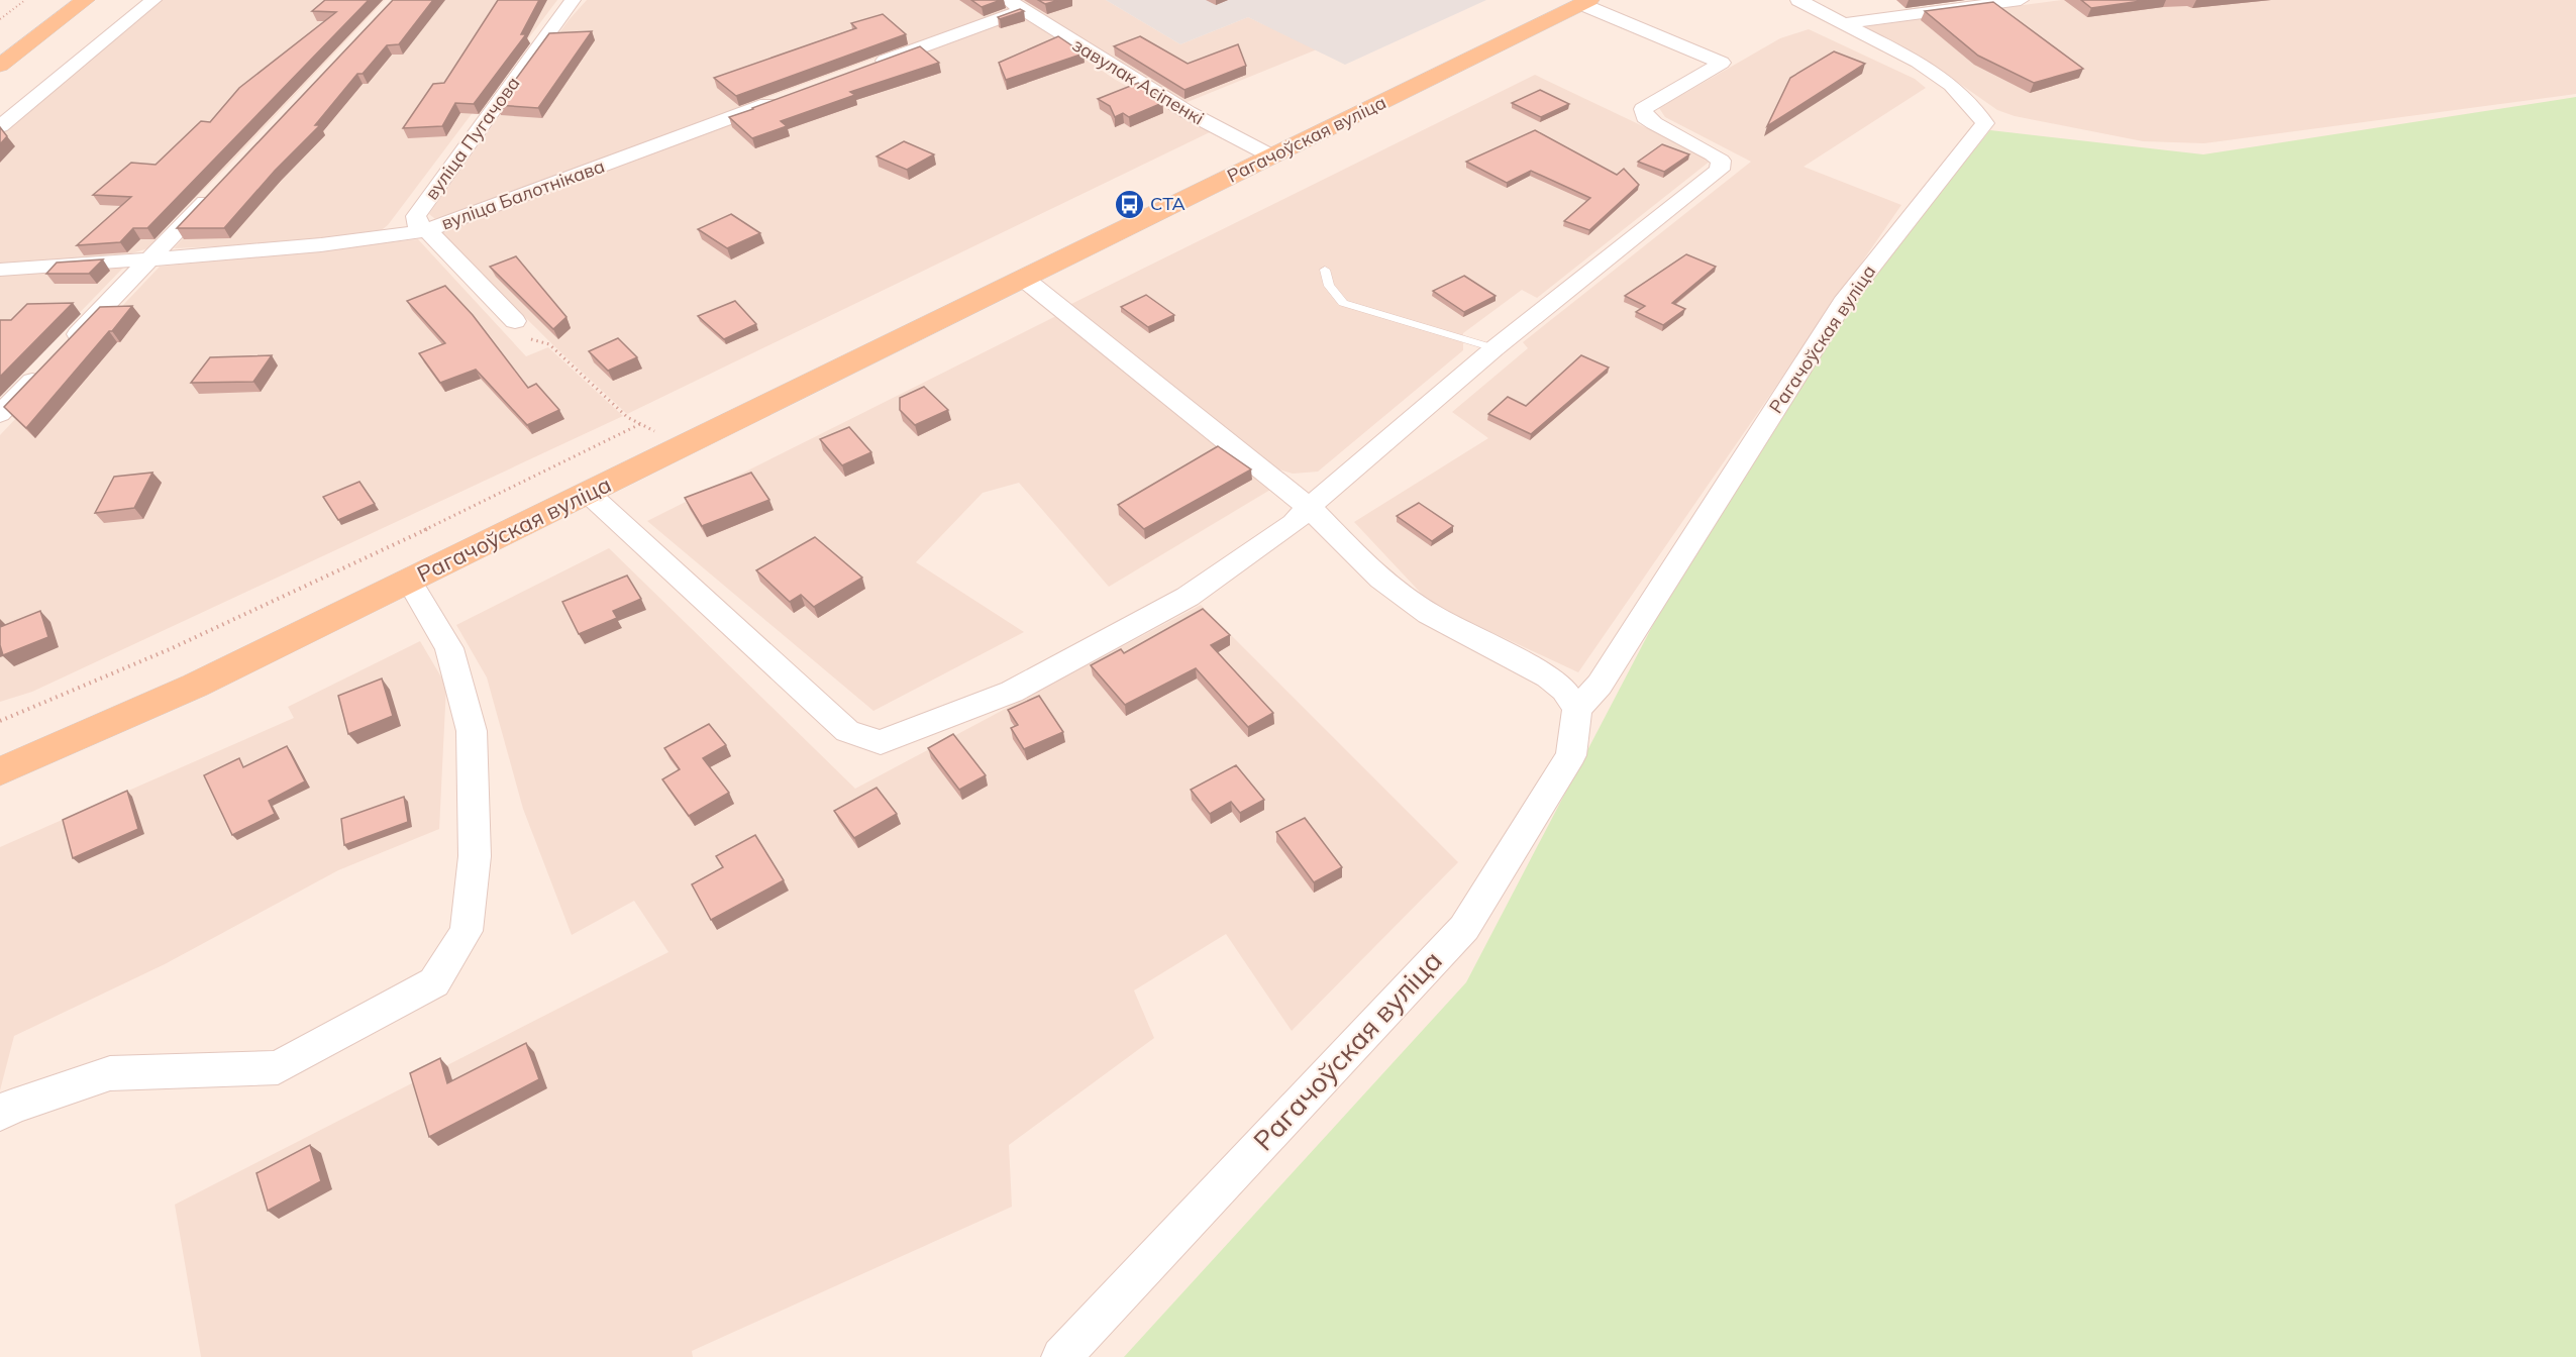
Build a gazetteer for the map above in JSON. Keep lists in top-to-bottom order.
{
  "streets": {
    "main road": ["Рагачоўская вуліца"],
    "street": ["завулак Асіпенкі", "вуліца Пугачова", "вуліца Балотнікава"]
  },
  "crossings": [
    ["завулак Асіпенкі", "Рагачоўская вуліца"],
    ["вуліца Пугачова", "вуліца Балотнікава"]
  ],
  "places": {
    "bus stop": ["СТА"]
  }
}
